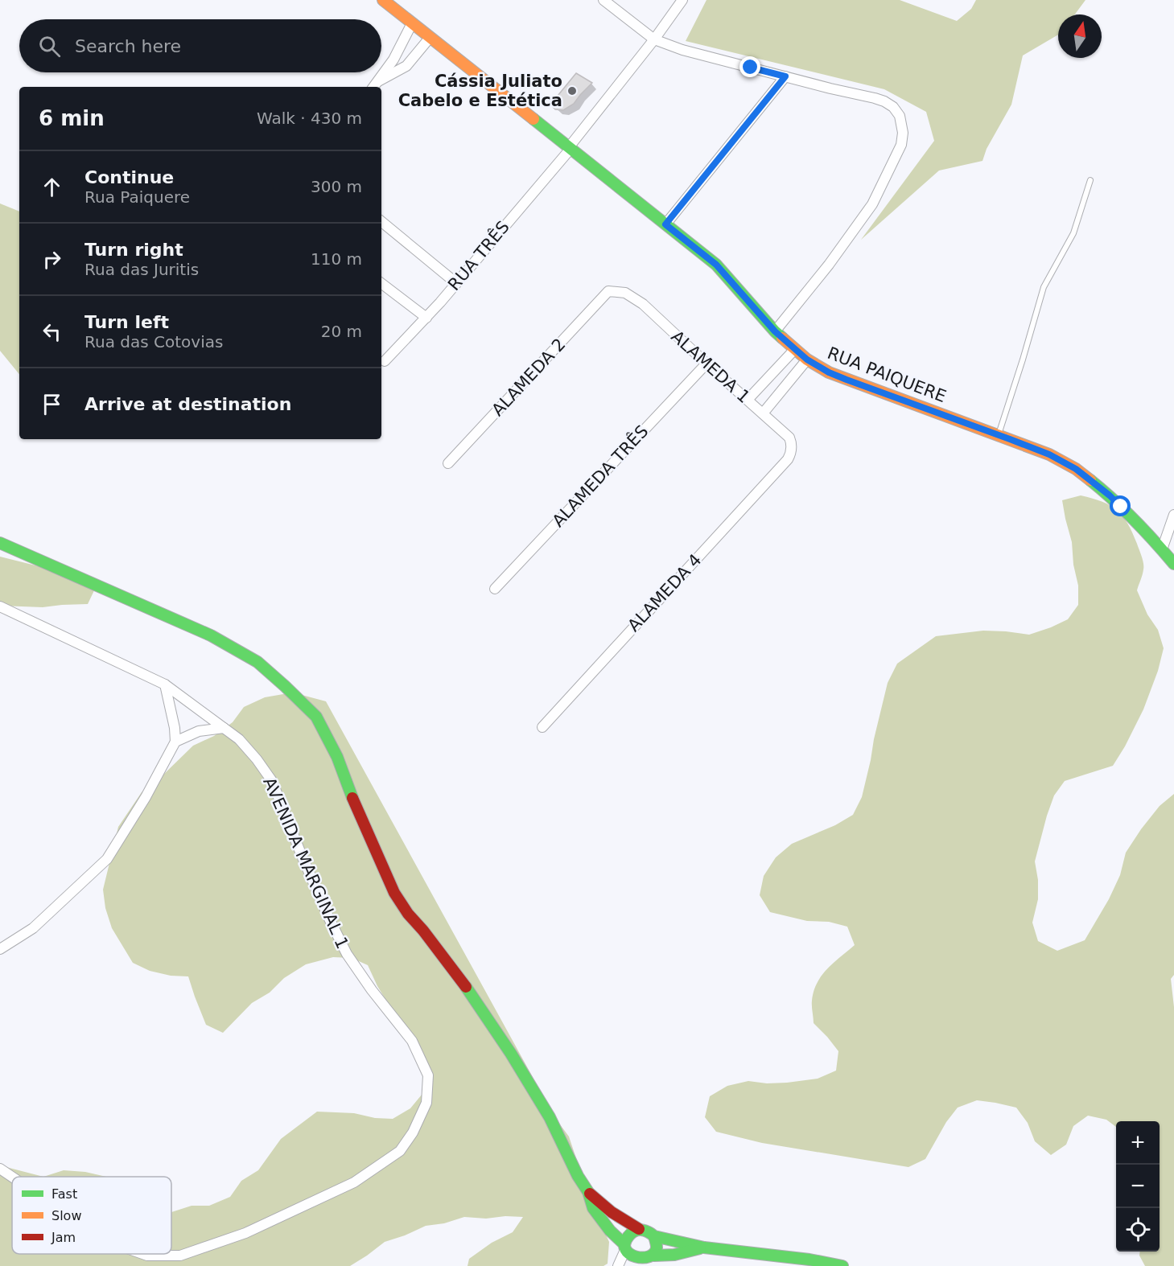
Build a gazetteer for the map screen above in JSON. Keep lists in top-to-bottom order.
{
  "streets": {
    "main road": ["RUA PAIQUERE"],
    "street": [
      "RUA TRÊS",
      "ALAMEDA 1",
      "ALAMEDA 2",
      "ALAMEDA TRÊS",
      "ALAMEDA 4",
      "AVENIDA MARGINAL 1"
    ]
  },
  "crossings": [
    ["RUA TRÊS", "RUA PAIQUERE"],
    ["ALAMEDA 1", "ALAMEDA 2"],
    ["ALAMEDA 1", "ALAMEDA TRÊS"],
    ["ALAMEDA 1", "ALAMEDA 4"]
  ],
  "places": ["Cássia Juliato Cabelo e Estética"],
  "legend": ["Fast", "Slow", "Jam"],
  "north": "top",
  "page": {
    "search": "Search here",
    "heading": ["6 min", "Walk · 430 m"],
    "list": [
      ["Continue", "Rua Paiquere", "300 m"],
      ["Turn right", "Rua das Juritis", "110 m"],
      ["Turn left", "Rua das Cotovias", "20 m"],
      "Arrive at destination"
    ],
    "map_buttons": ["+", "−"]
  }
}
